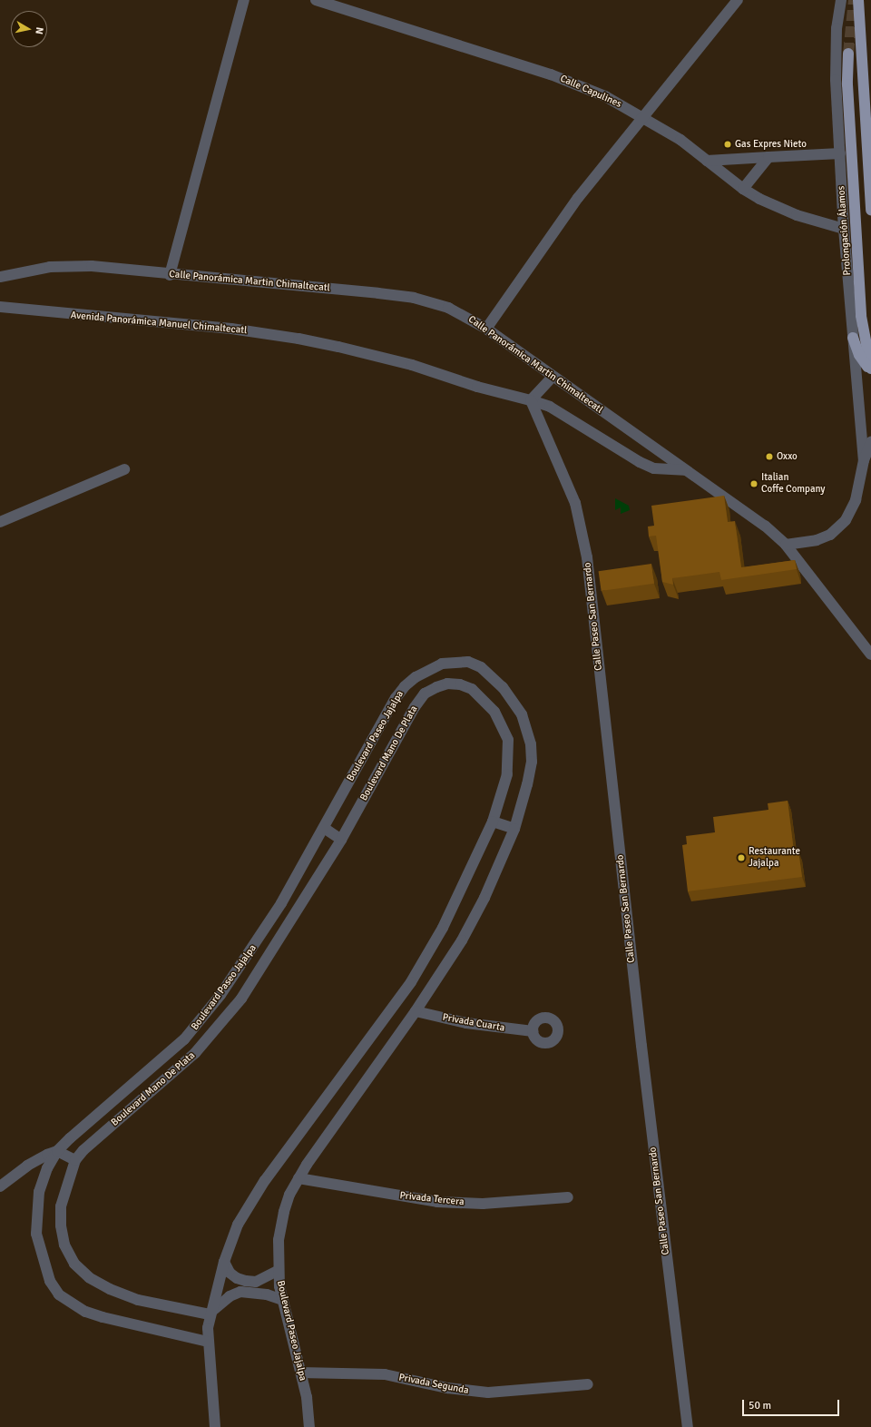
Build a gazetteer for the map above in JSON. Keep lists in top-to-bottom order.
{
  "streets": {
    "street": [
      "Calle Capulines",
      "Prolongación Álamos",
      "Calle Panorámica Martin Chimaltecatl",
      "Avenida Panorámica Manuel Chimaltecatl",
      "Calle Paseo San Bernardo",
      "Boulevard Paseo Jajalpa",
      "Boulevard Mano De Plata",
      "Privada Cuarta",
      "Privada Tercera",
      "Privada Segunda"
    ]
  },
  "crossings": [
    ["Calle Capulines", "Prolongación Álamos"],
    ["Prolongación Álamos", "Calle Panorámica Martin Chimaltecatl"],
    ["Calle Panorámica Martin Chimaltecatl", "Avenida Panorámica Manuel Chimaltecatl"],
    ["Avenida Panorámica Manuel Chimaltecatl", "Calle Paseo San Bernardo"],
    ["Boulevard Paseo Jajalpa", "Boulevard Mano De Plata"],
    ["Boulevard Paseo Jajalpa", "Privada Cuarta"],
    ["Boulevard Paseo Jajalpa", "Privada Tercera"],
    ["Boulevard Paseo Jajalpa", "Privada Segunda"]
  ],
  "places": [
    "Gas Expres Nieto",
    "Oxxo",
    "Italian Coffe Company",
    "Restaurante Jajalpa"
  ],
  "scale_bar": "50 m",
  "north": "right"
}
